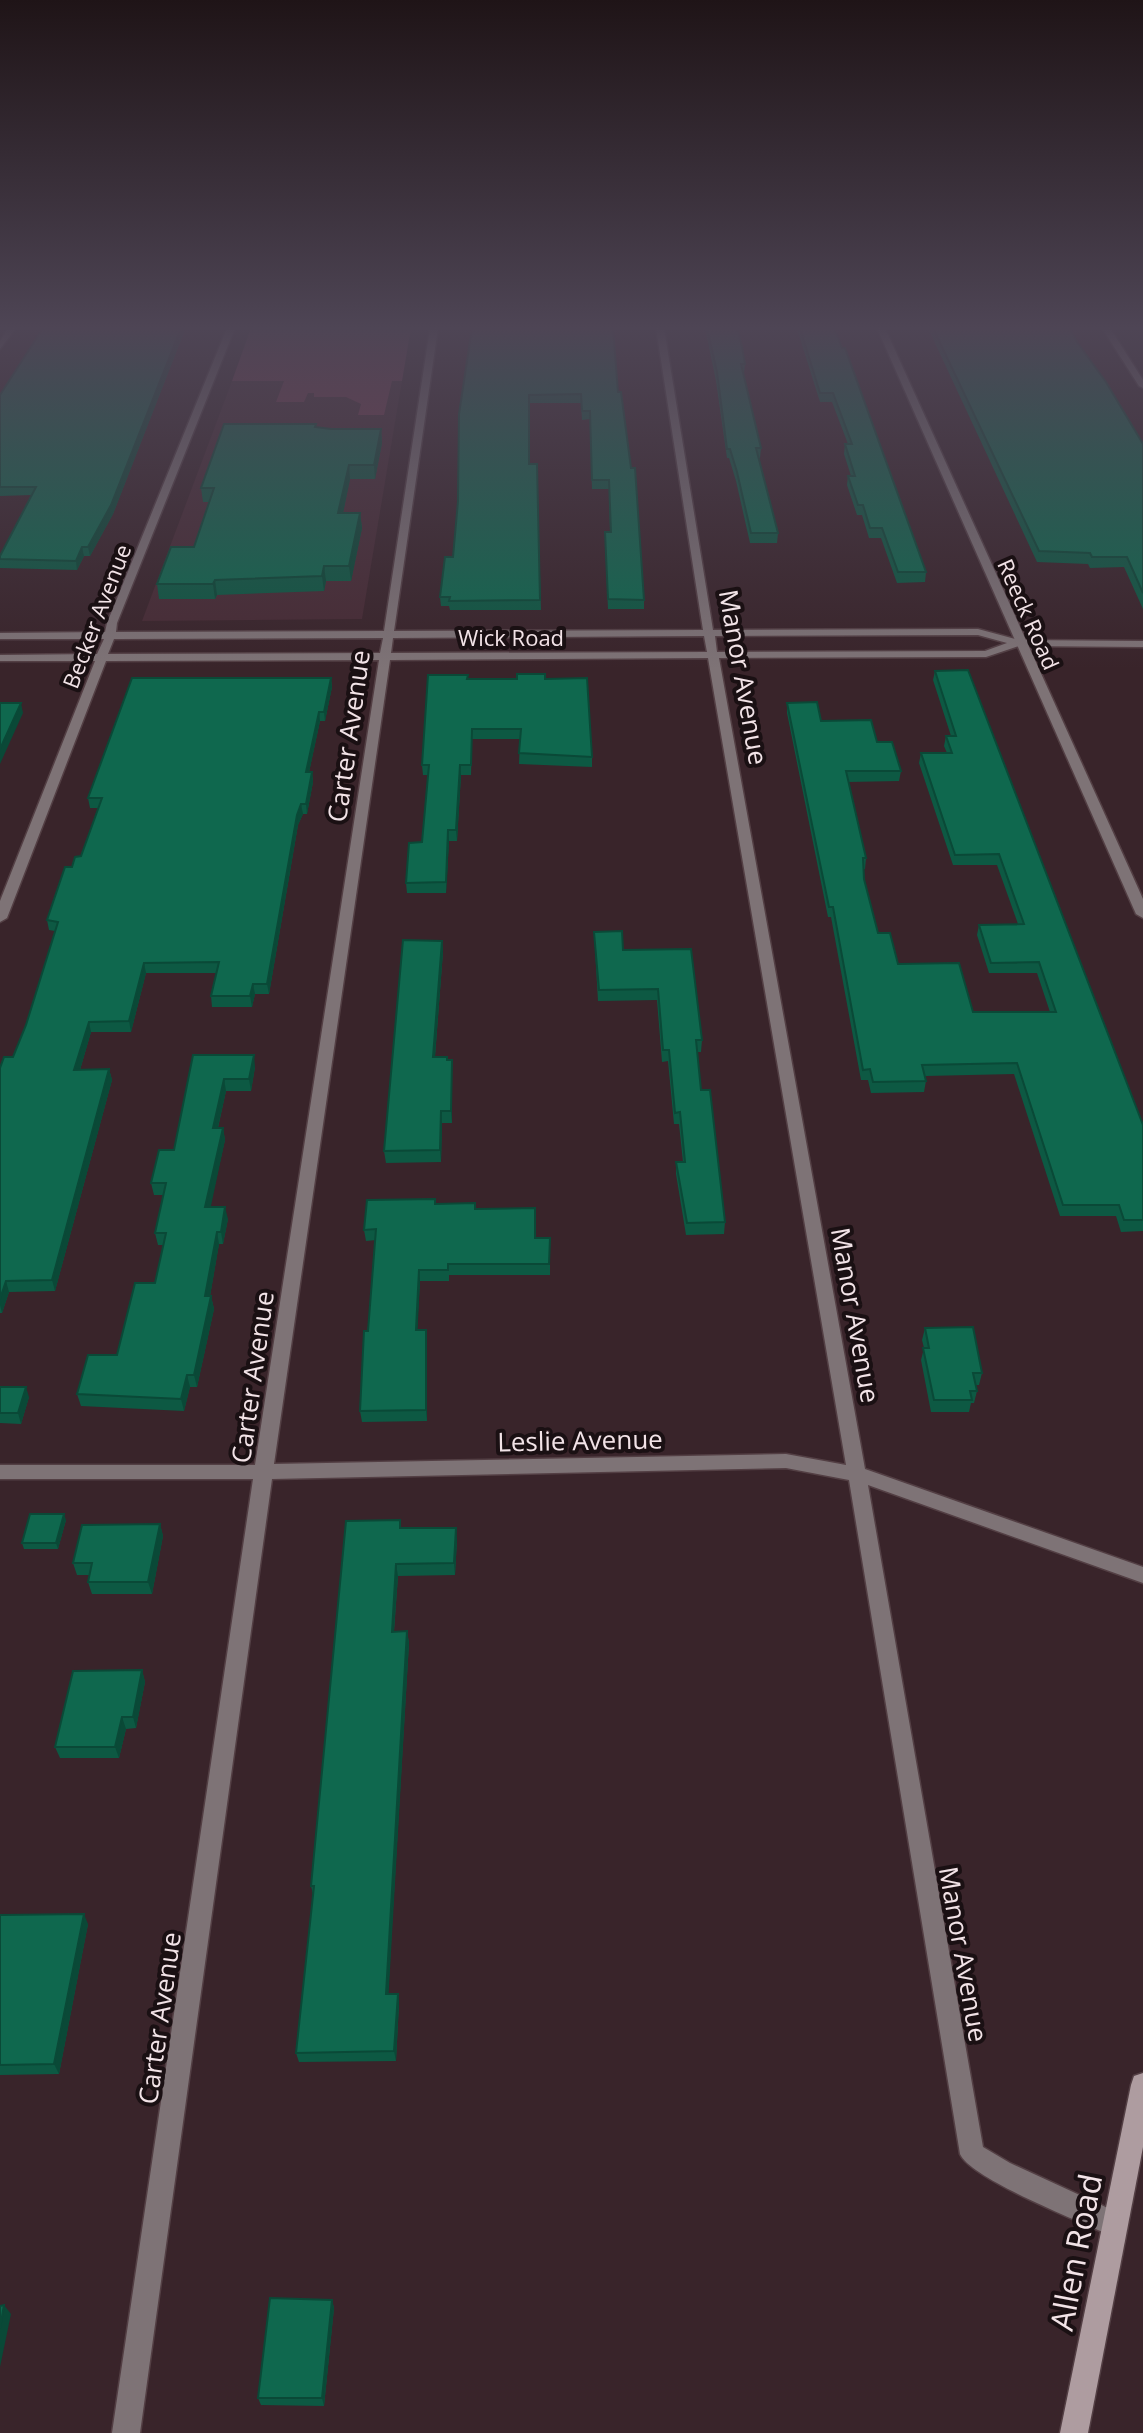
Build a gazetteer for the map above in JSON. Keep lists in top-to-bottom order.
{
  "streets": {
    "main road": ["Allen Road"],
    "street": [
      "Reeck Road",
      "Becker Avenue",
      "Wick Road",
      "Manor Avenue",
      "Carter Avenue",
      "Leslie Avenue"
    ]
  },
  "crossings": [
    ["Reeck Road", "Wick Road"],
    ["Becker Avenue", "Wick Road"],
    ["Wick Road", "Manor Avenue"],
    ["Wick Road", "Carter Avenue"],
    ["Manor Avenue", "Leslie Avenue"],
    ["Manor Avenue", "Allen Road"],
    ["Carter Avenue", "Leslie Avenue"]
  ]
}
